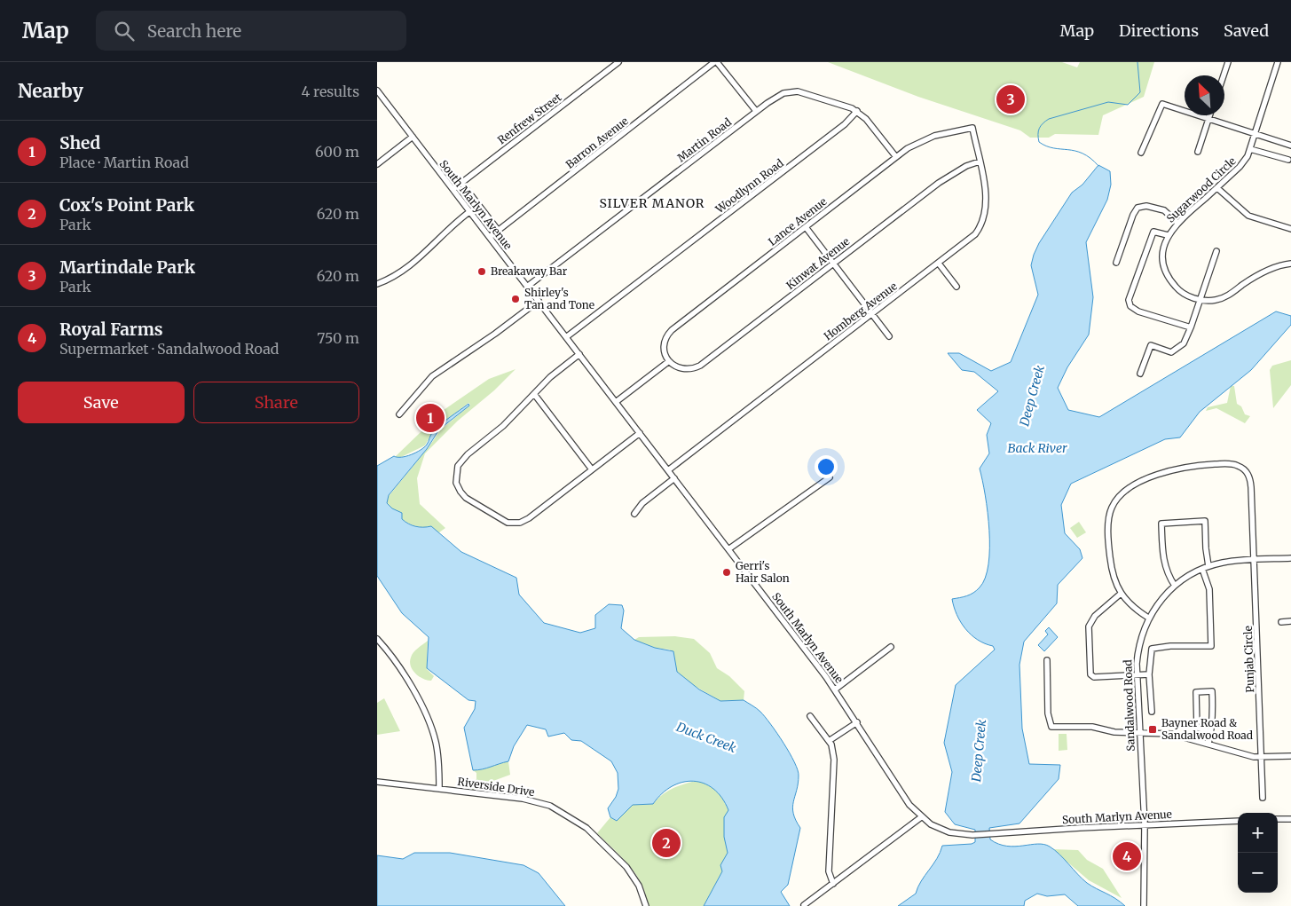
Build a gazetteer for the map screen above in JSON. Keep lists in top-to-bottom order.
{
  "streets": {
    "street": [
      "Renfrew Street",
      "Martin Road",
      "Barron Avenue",
      "Woodlynn Road",
      "Sugarwood Circle",
      "South Marlyn Avenue",
      "Lance Avenue",
      "Kinwat Avenue",
      "Homberg Avenue",
      "Punjab Circle",
      "Sandalwood Road",
      "Riverside Drive"
    ]
  },
  "crossings": [
    ["Renfrew Street", "South Marlyn Avenue"],
    ["Martin Road", "Woodlynn Road"],
    ["Martin Road", "South Marlyn Avenue"],
    ["Martin Road", "Lance Avenue"],
    ["Barron Avenue", "South Marlyn Avenue"],
    ["Woodlynn Road", "South Marlyn Avenue"],
    ["South Marlyn Avenue", "Homberg Avenue"],
    ["South Marlyn Avenue", "Sandalwood Road"],
    ["Lance Avenue", "Kinwat Avenue"],
    ["Lance Avenue", "Homberg Avenue"],
    ["Kinwat Avenue", "Homberg Avenue"],
    ["Punjab Circle", "Sandalwood Road"]
  ],
  "districts": ["SILVER MANOR"],
  "water": ["Deep Creek", "Back River", "Duck Creek"],
  "places": {
    "other": ["Breakaway Bar", "Shirley's Tan and Tone", "Gerri's Hair Salon"],
    "transit": ["Bayner Road & Sandalwood Road"]
  },
  "north": "top left",
  "page": {
    "header": "Map",
    "search": "Search here",
    "nav": ["Map", "Directions", "Saved"],
    "heading": ["Nearby", "4 results"],
    "pins": [
      "3",
      "1",
      "2",
      "4"
    ],
    "list": [
      {
        "mark": "1",
        "name": "Shed",
        "note": "Place · Martin Road",
        "value": "600 m"
      },
      {
        "mark": "2",
        "name": "Cox's Point Park",
        "note": "Park",
        "value": "620 m"
      },
      {
        "mark": "3",
        "name": "Martindale Park",
        "note": "Park",
        "value": "620 m"
      },
      {
        "mark": "4",
        "name": "Royal Farms",
        "note": "Supermarket · Sandalwood Road",
        "value": "750 m"
      }
    ],
    "buttons": ["Save", "Share"],
    "map_buttons": ["+", "−"]
  }
}
